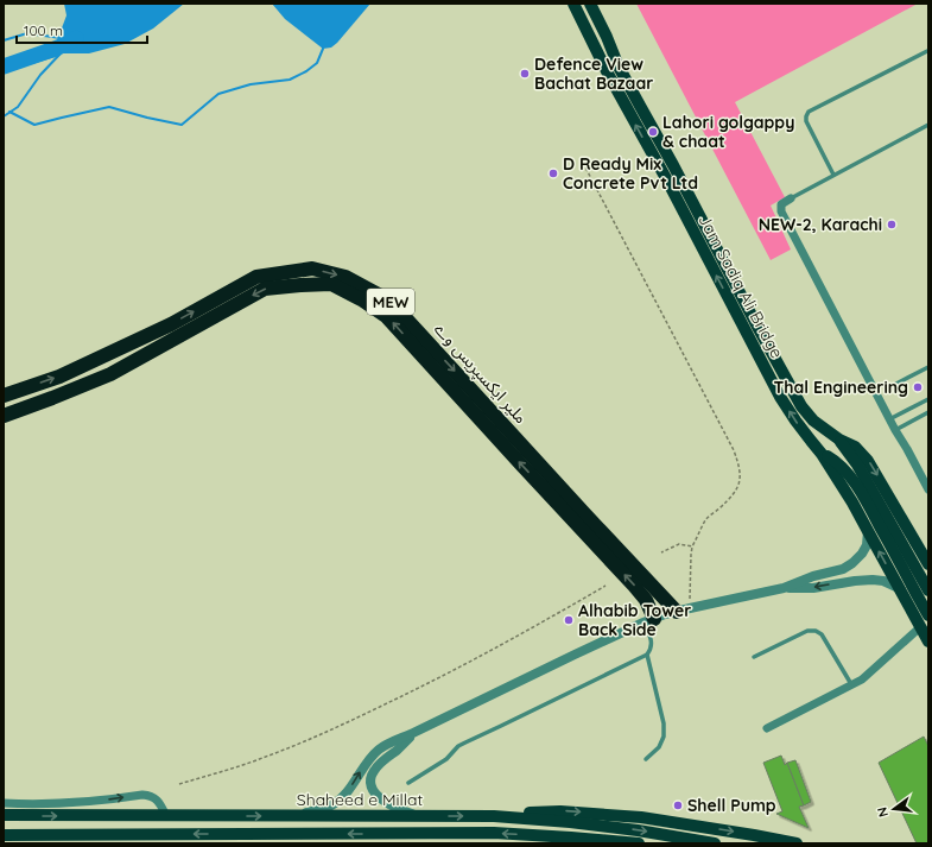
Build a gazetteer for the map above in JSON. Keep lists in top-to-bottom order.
{
  "streets": {
    "highway": ["MEW", "ملیر ایکسپریس وے"],
    "main road": ["Jam Sadiq Ali Bridge", "Shaheed e Millat"]
  },
  "places": [
    "Defence View Bachat Bazaar",
    "Lahori golgappy & chaat",
    "D Ready Mix Concrete Pvt Ltd",
    "NEW-2, Karachi",
    "Thal Engineering",
    "Alhabib Tower Back Side",
    "Shell Pump"
  ],
  "scale_bar": "100 m",
  "north": "left"
}
